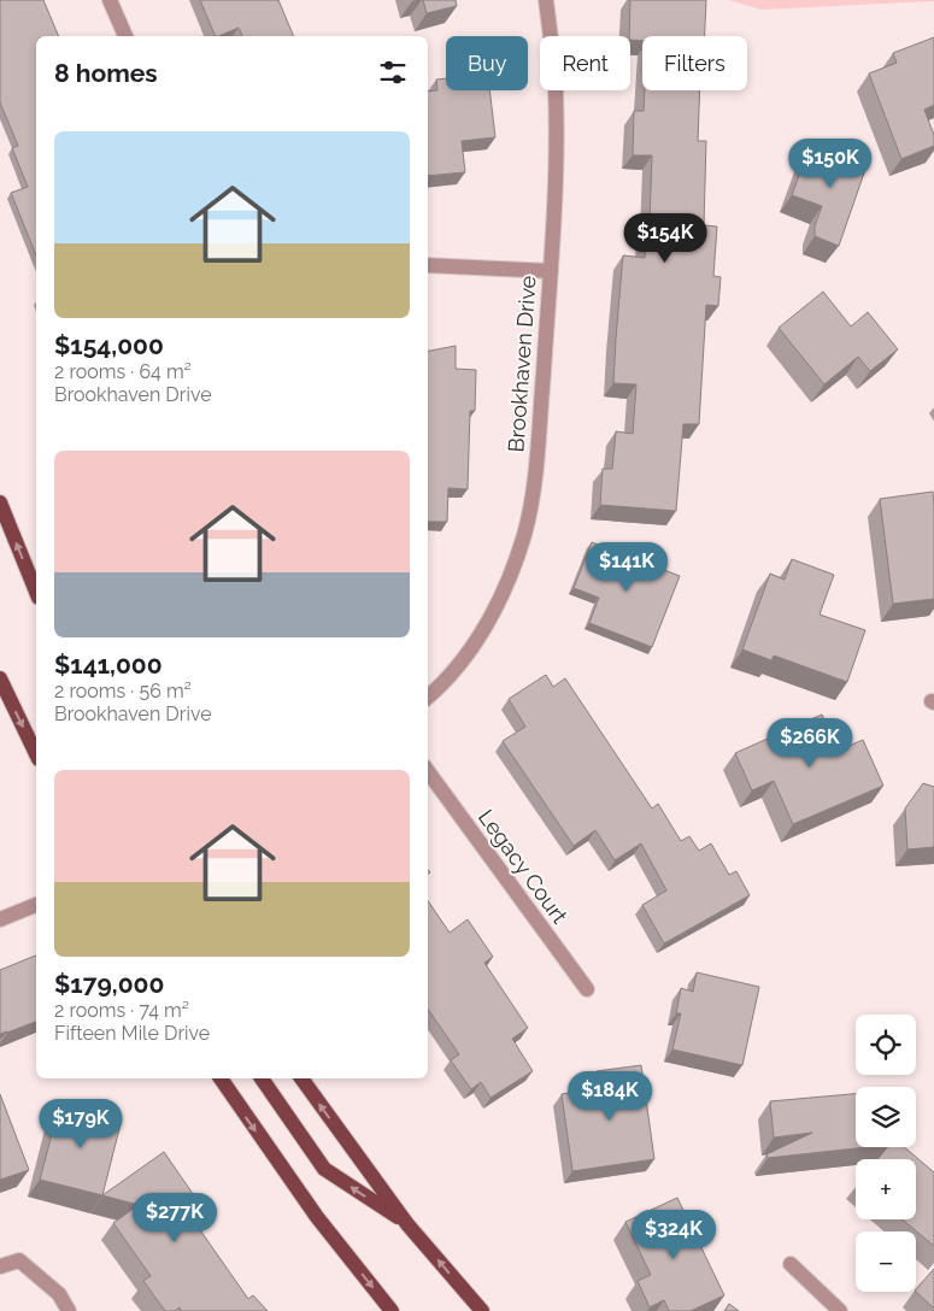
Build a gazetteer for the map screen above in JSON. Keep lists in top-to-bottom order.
{
  "streets": {
    "street": ["Brookhaven Drive", "Legacy Court"]
  },
  "page": {
    "chip": ["Buy", "Rent", "Filters"],
    "heading": "8 homes",
    "list": [
      {
        "name": "$154,000",
        "note": "2 rooms · 64 m² · Brookhaven Drive"
      },
      {
        "name": "$141,000",
        "note": "2 rooms · 56 m² · Brookhaven Drive"
      },
      {
        "name": "$179,000",
        "note": "2 rooms · 74 m² · Fifteen Mile Drive"
      }
    ],
    "price": [
      "$150K",
      "$154K",
      "$141K",
      "$266K",
      "$184K",
      "$179K",
      "$277K",
      "$324K"
    ],
    "map_buttons": ["+", "−"]
  }
}
